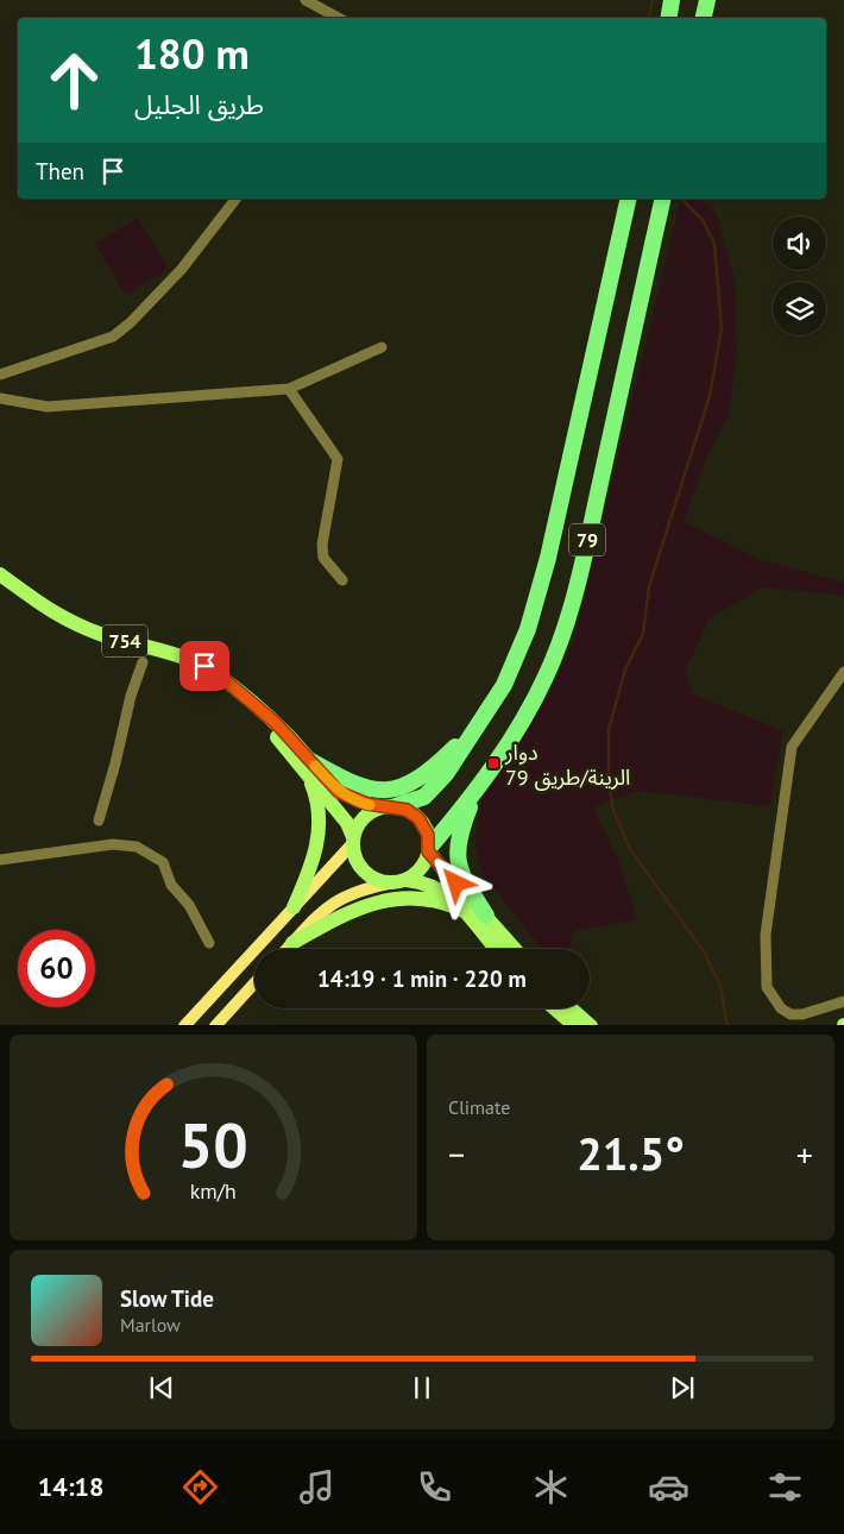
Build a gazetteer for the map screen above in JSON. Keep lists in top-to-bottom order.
{
  "streets": {
    "highway": ["79"],
    "main road": ["754"]
  },
  "crossings": [
    ["79", "754"]
  ],
  "places": {
    "transit": ["دوار الرينة/طريق 79"]
  },
  "page": {
    "turn": ["180 m", "طريق الجليل"],
    "then": "Then",
    "limit": "60",
    "trip": "14:19 · 1 min · 220 m",
    "tile": "Climate",
    "heat": ["−", "21.5°", "+"],
    "song": ["Slow Tide", "Marlow"],
    "tabs": "14:18",
    "gauge": ["50", "km/h"]
  }
}
